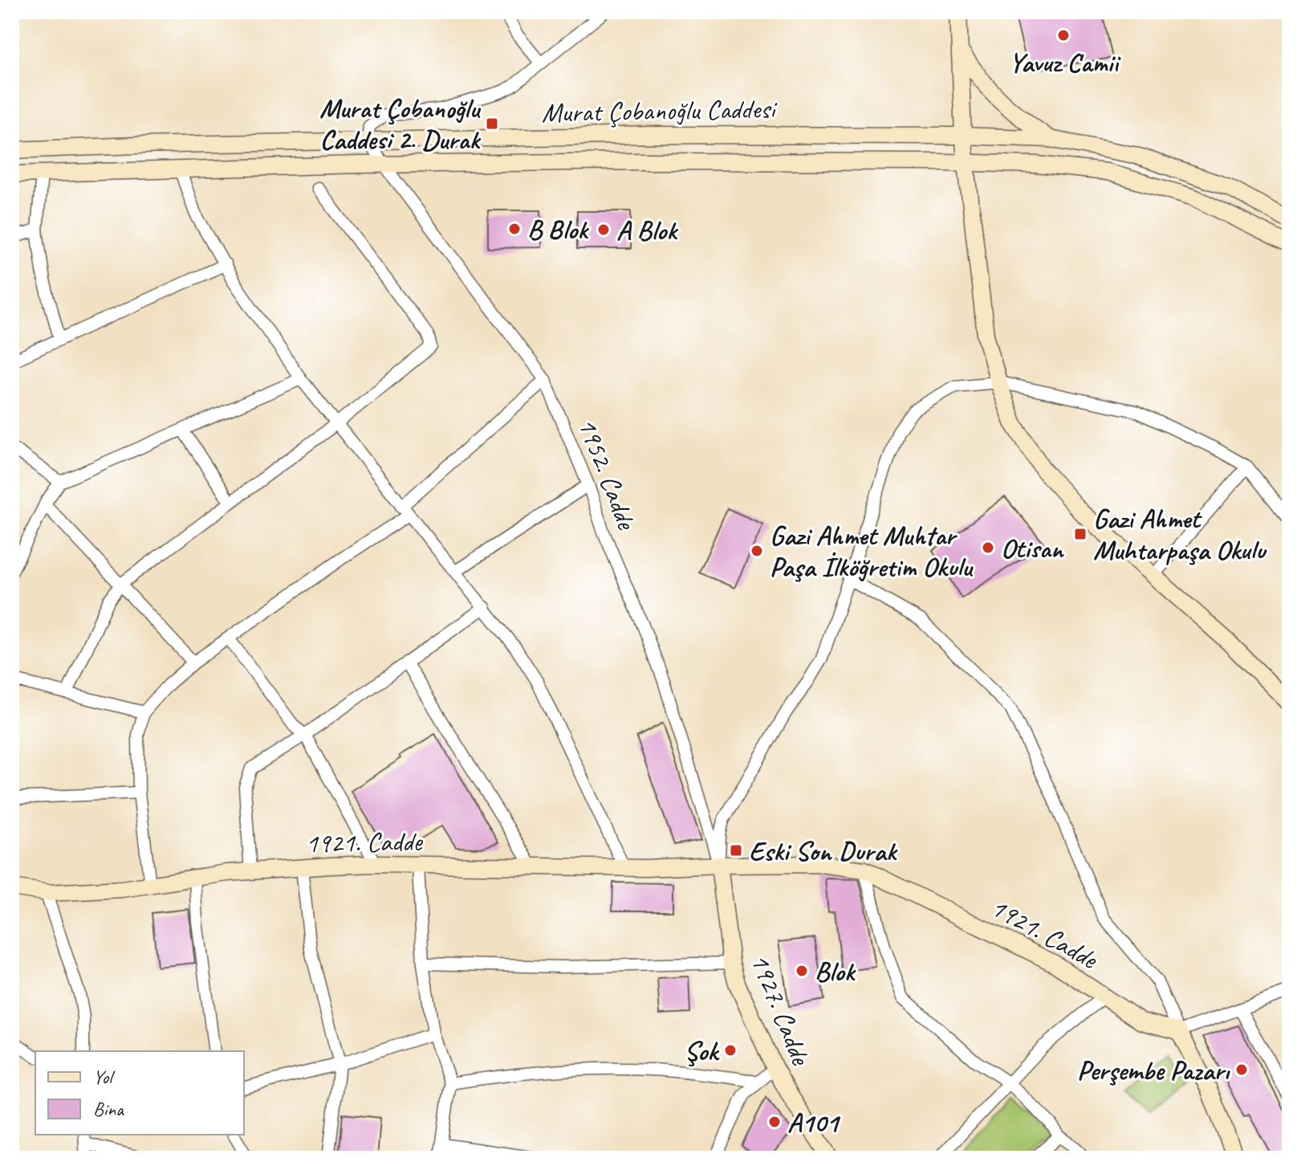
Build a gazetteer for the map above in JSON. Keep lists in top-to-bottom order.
{
  "streets": {
    "main road": ["Murat Çobanoğlu Caddesi", "1921. Cadde", "1927. Cadde"],
    "street": ["1952. Cadde"]
  },
  "crossings": [
    ["Murat Çobanoğlu Caddesi", "1952. Cadde"],
    ["1952. Cadde", "1921. Cadde"],
    ["1952. Cadde", "1927. Cadde"],
    ["1921. Cadde", "1927. Cadde"]
  ],
  "places": {
    "other": [
      "Yavuz Camii",
      "B Blok",
      "A Blok",
      "Otisan",
      "Gazi Ahmet Muhtar Paşa İlköğretim Okulu",
      "Blok",
      "Şok",
      "Perşembe Pazarı",
      "A101"
    ],
    "transit": ["Murat Çobanoğlu Caddesi 2. Durak", "Gazi Ahmet Muhtarpaşa Okulu", "Eski Son Durak"]
  },
  "legend": ["Yol", "Bina"]
}
